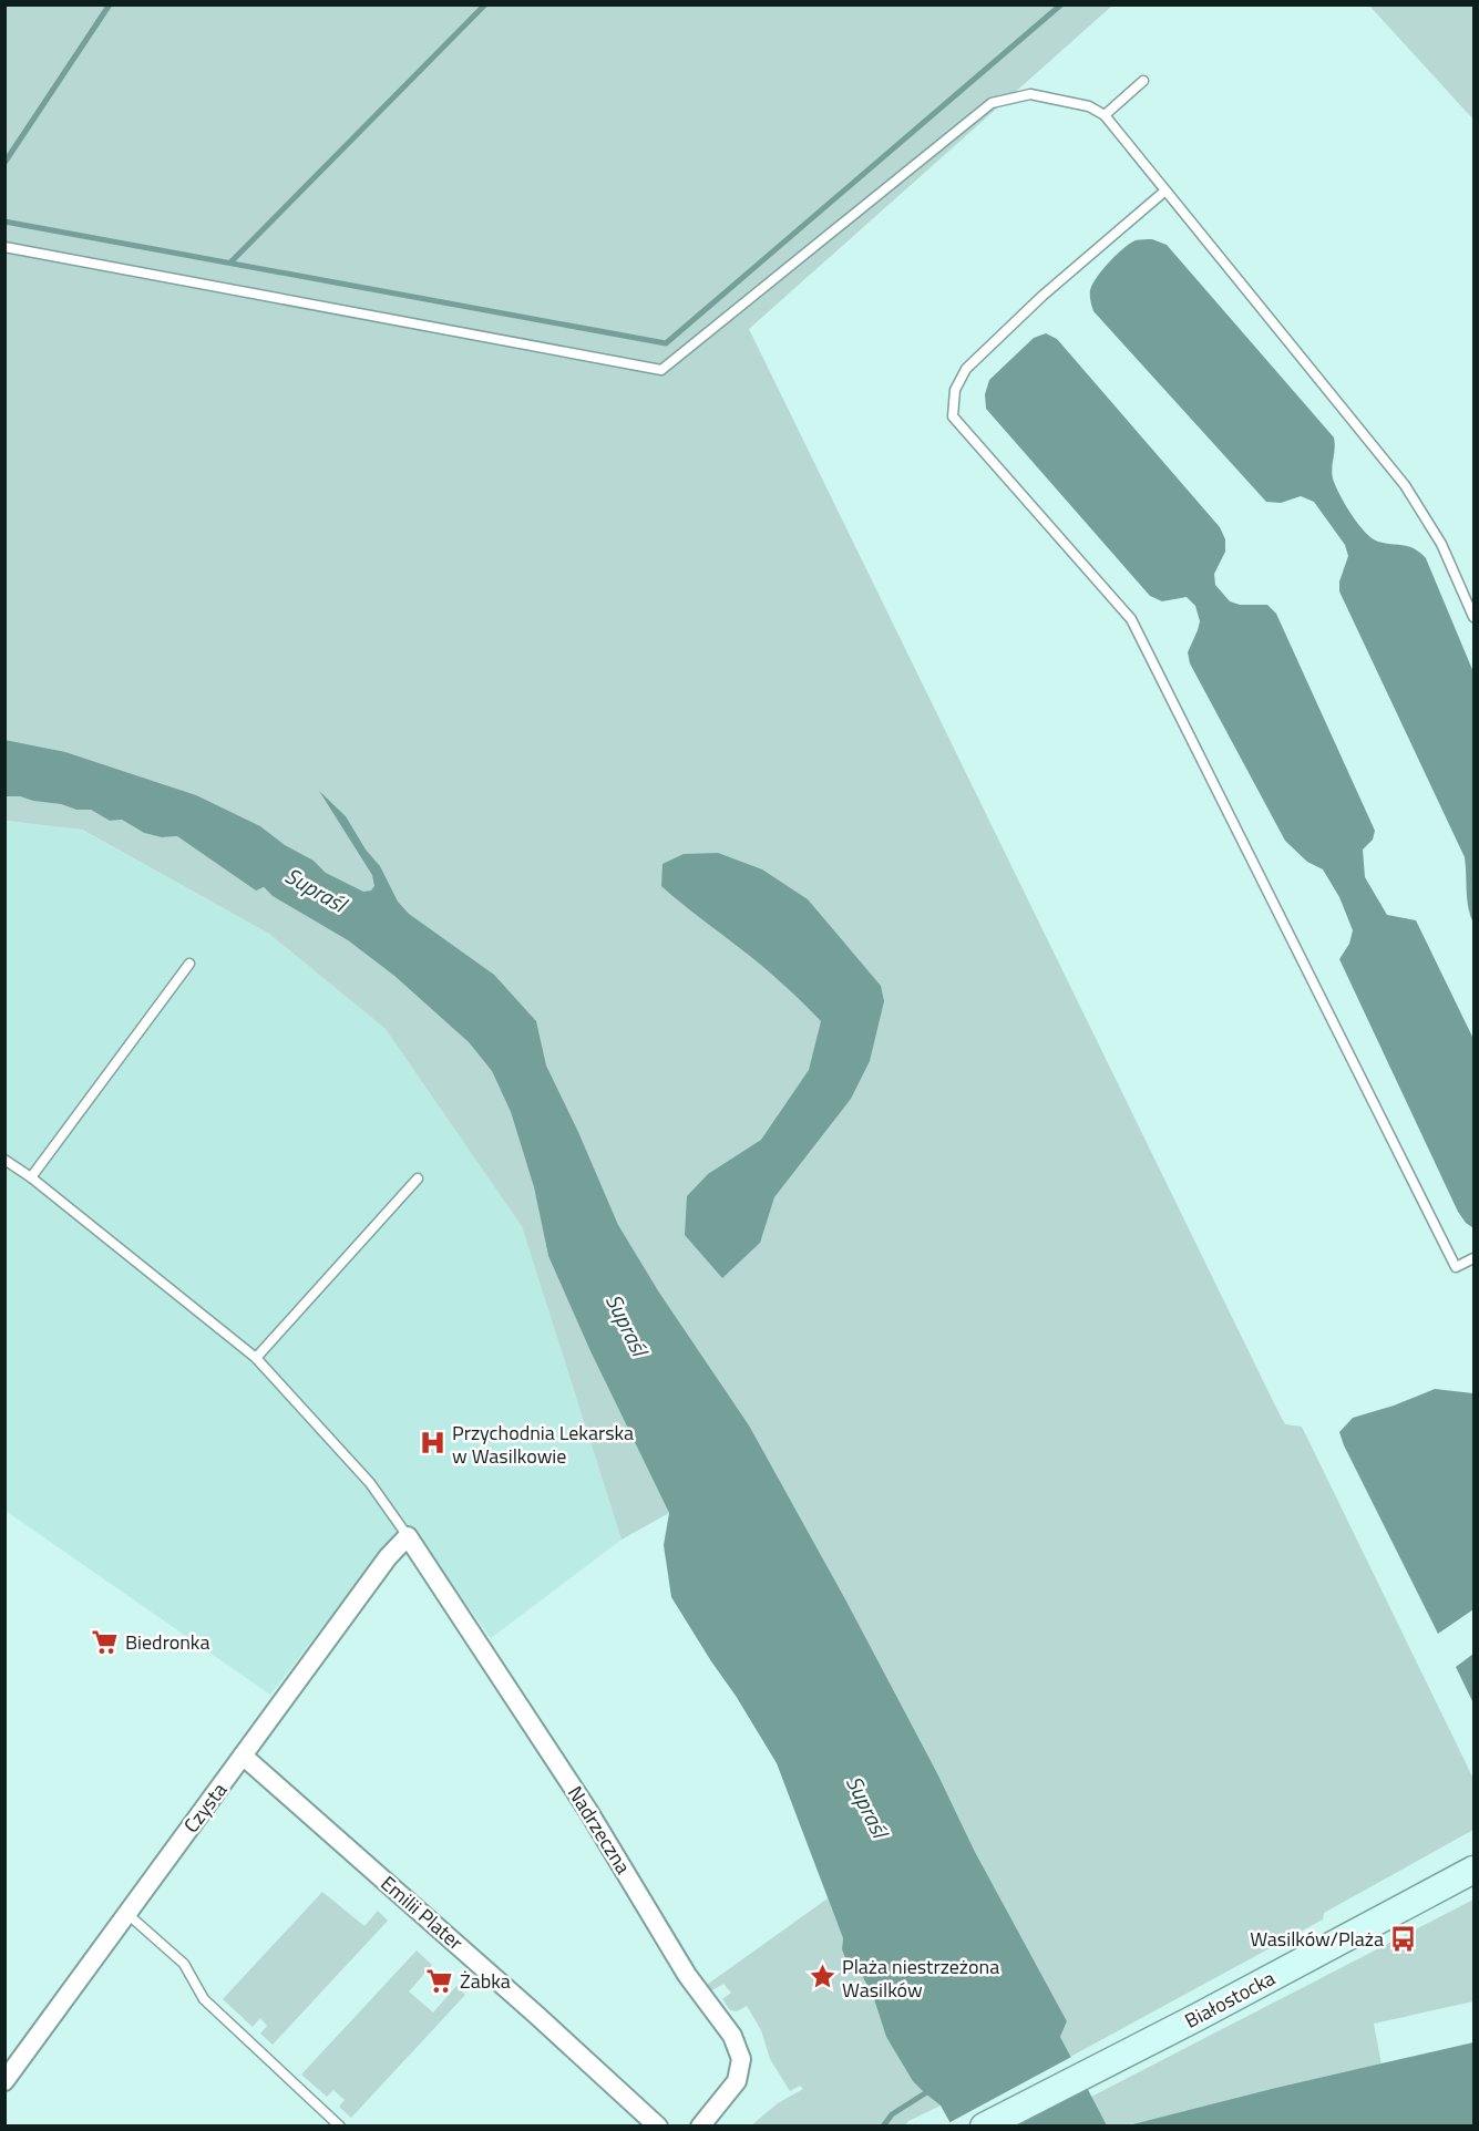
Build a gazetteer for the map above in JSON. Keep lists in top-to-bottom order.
{
  "streets": {
    "main road": ["Białostocka"],
    "street": ["Czysta", "Nadrzeczna", "Emilii Plater"]
  },
  "crossings": [
    ["Czysta", "Nadrzeczna"],
    ["Czysta", "Emilii Plater"]
  ],
  "water": ["Supraśl"],
  "places": {
    "hospital": ["Przychodnia Lekarska w Wasilkowie"],
    "supermarket": ["Biedronka", "Żabka"],
    "bus stop": ["Wasilków/Plaża"],
    "place": ["Plaża niestrzeżona Wasilków"]
  }
}
